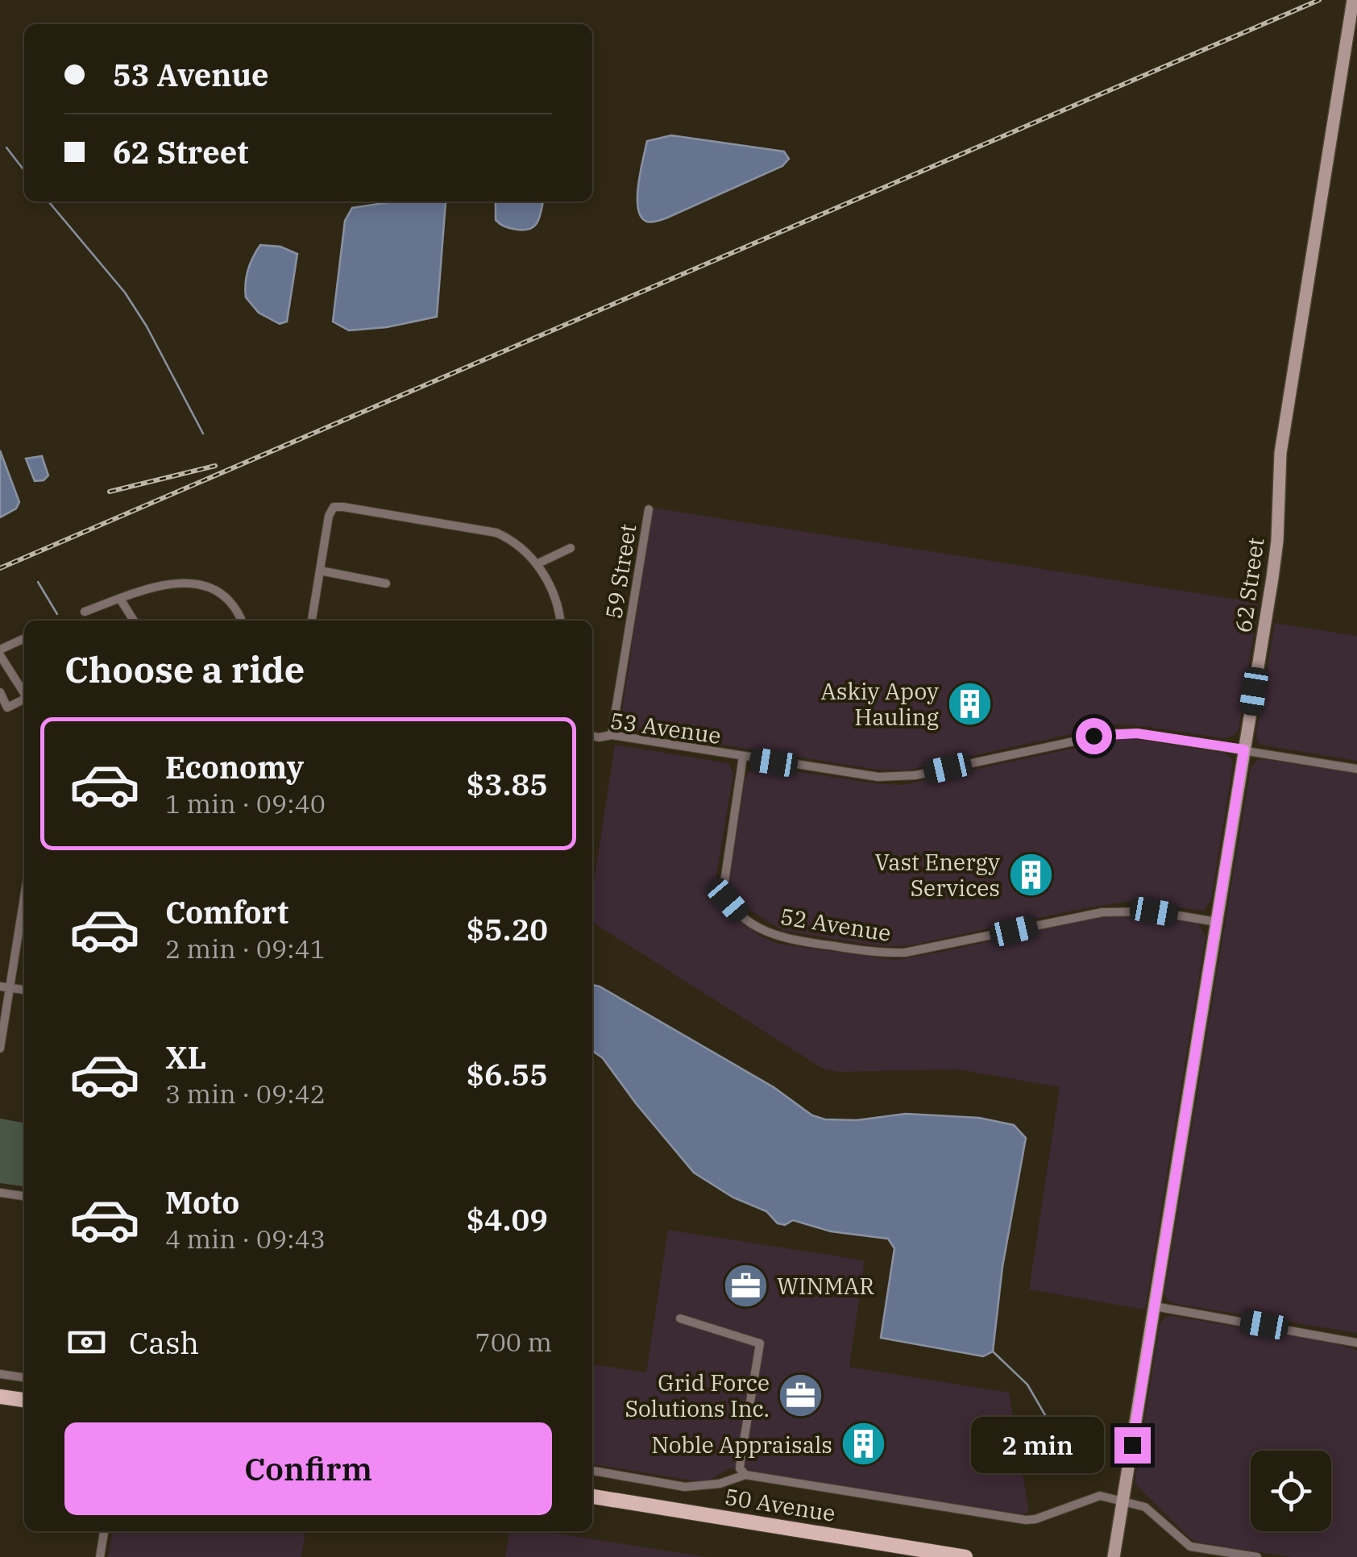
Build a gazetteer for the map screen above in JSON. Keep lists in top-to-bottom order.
{
  "streets": {
    "main road": ["62 Street", "50 Avenue"],
    "street": ["59 Street", "53 Avenue", "52 Avenue"]
  },
  "crossings": [
    ["59 Street", "53 Avenue"],
    ["62 Street", "53 Avenue"],
    ["62 Street", "52 Avenue"],
    ["53 Avenue", "52 Avenue"]
  ],
  "places": {
    "building": ["Askiy Apoy Hauling", "Vast Energy Services", "Noble Appraisals"],
    "office": ["WINMAR", "Grid Force Solutions Inc."]
  },
  "page": {
    "banner": ["53 Avenue", "62 Street"],
    "heading": "Choose a ride",
    "list": [
      {
        "name": "Economy",
        "note": "1 min · 09:40",
        "value": "$3.85"
      },
      {
        "name": "Comfort",
        "note": "2 min · 09:41",
        "value": "$5.20"
      },
      {
        "name": "XL",
        "note": "3 min · 09:42",
        "value": "$6.55"
      },
      {
        "name": "Moto",
        "note": "4 min · 09:43",
        "value": "$4.09"
      }
    ],
    "pay": ["Cash", "700 m"],
    "buttons": "Confirm",
    "bubble": "2 min"
  }
}
